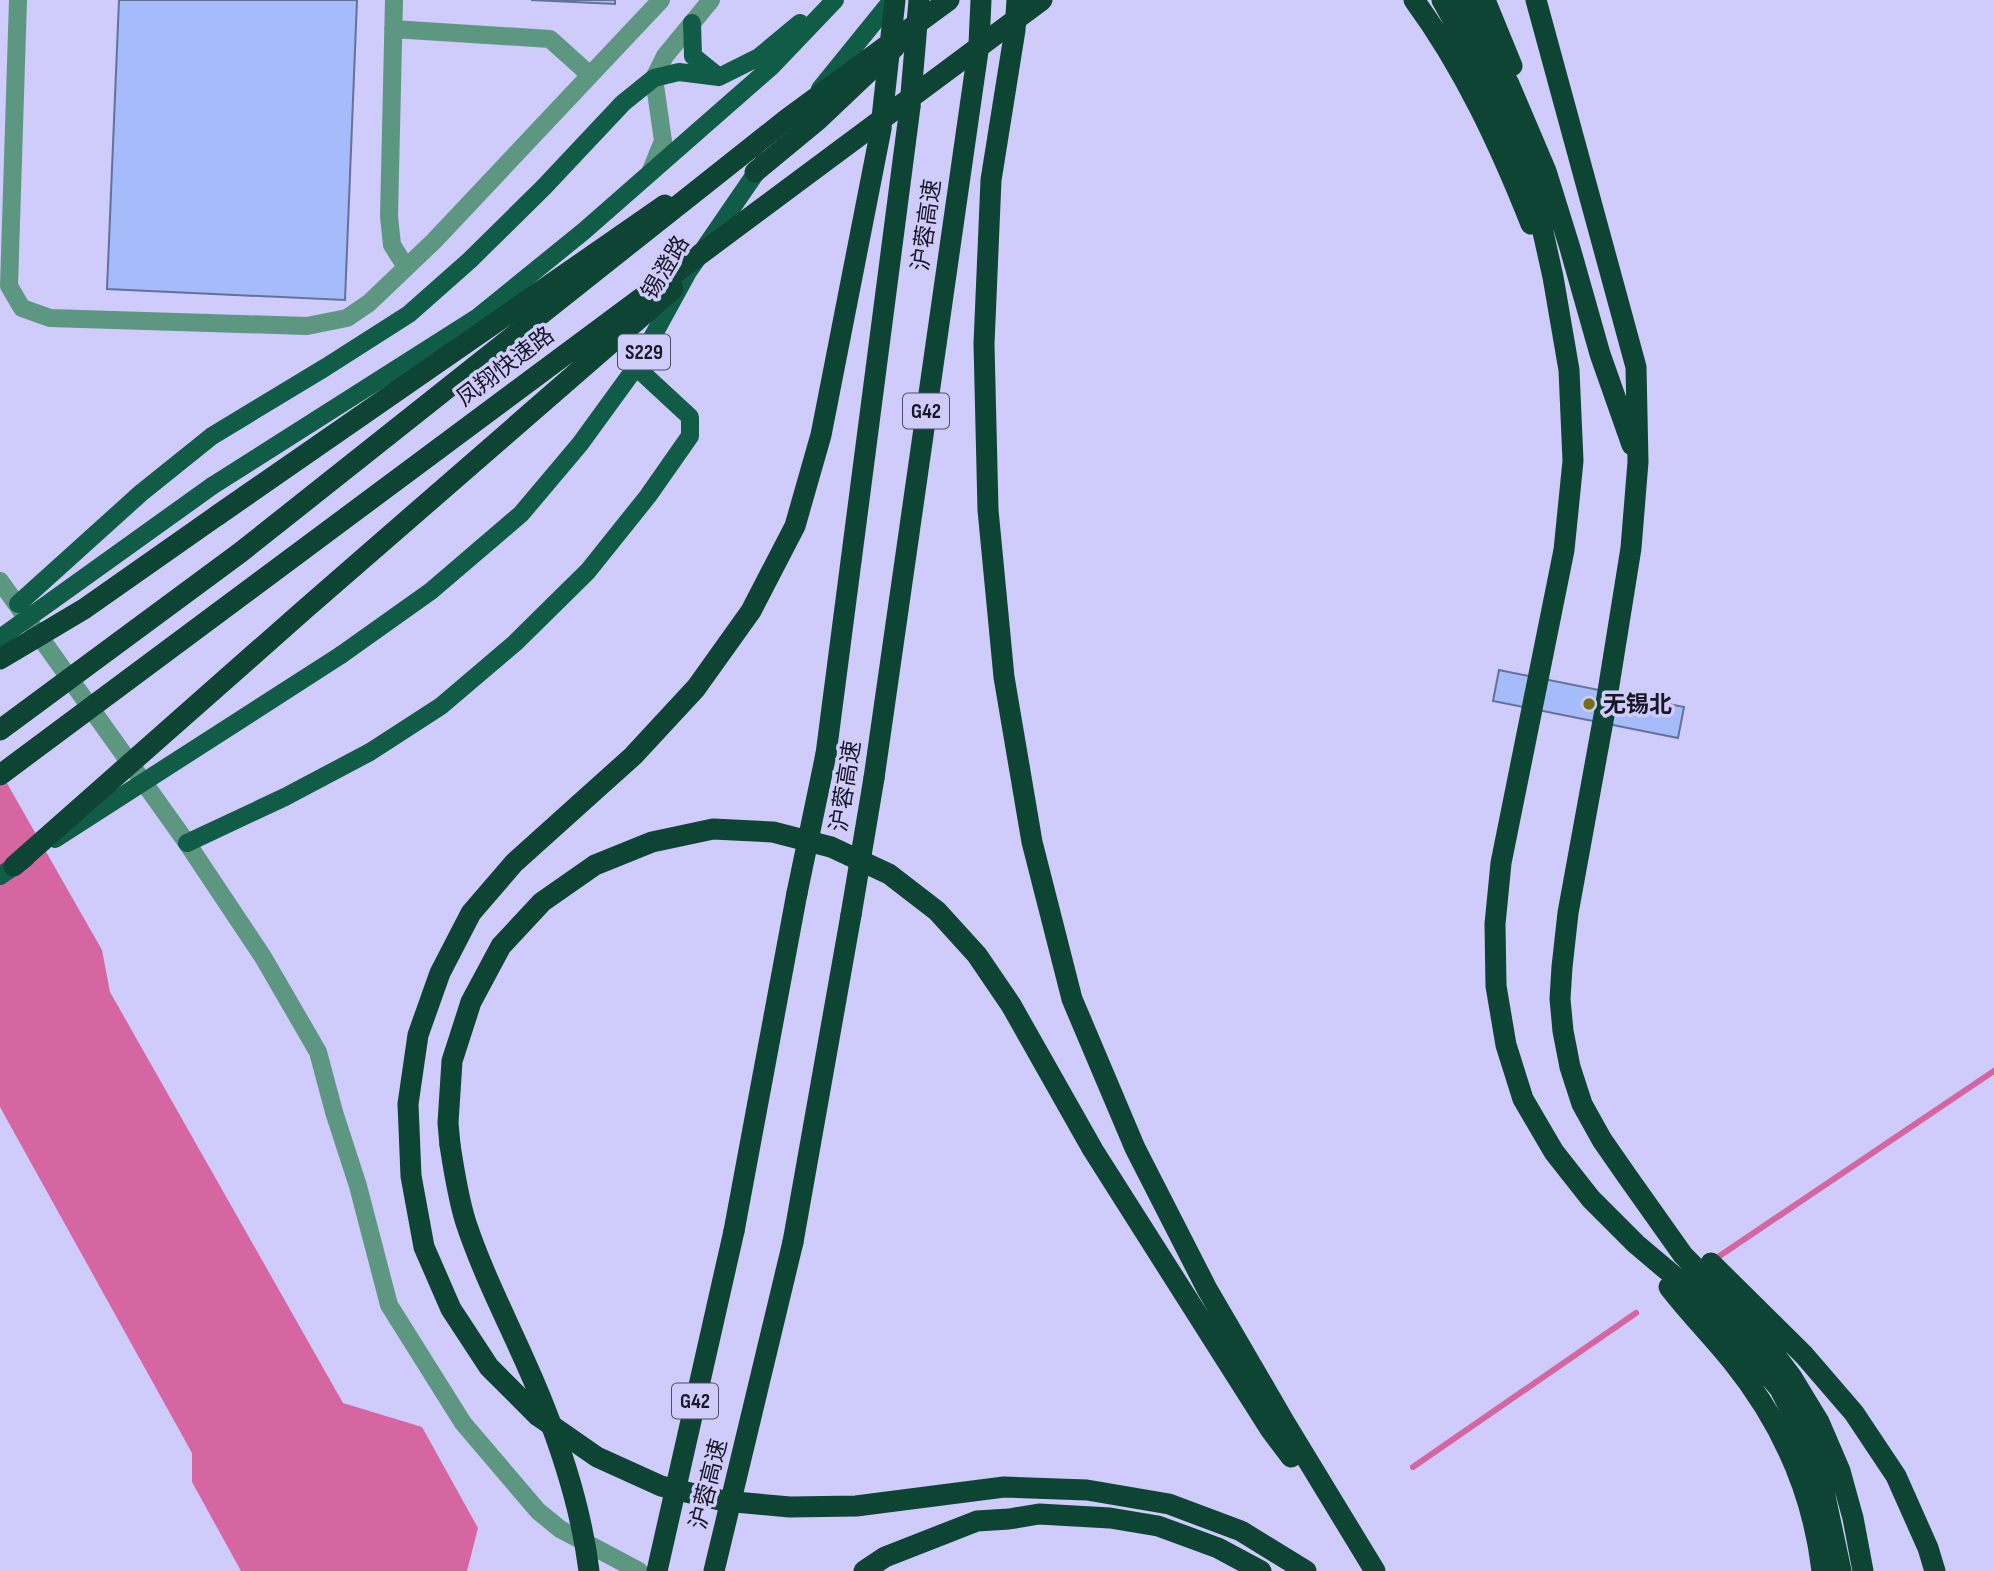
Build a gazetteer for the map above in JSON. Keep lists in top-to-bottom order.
{
  "streets": {
    "highway": ["沪蓉高速", "凤翔快速路", "G42"],
    "main road": ["锡澄路", "S229"]
  },
  "places": ["无锡北"]
}
